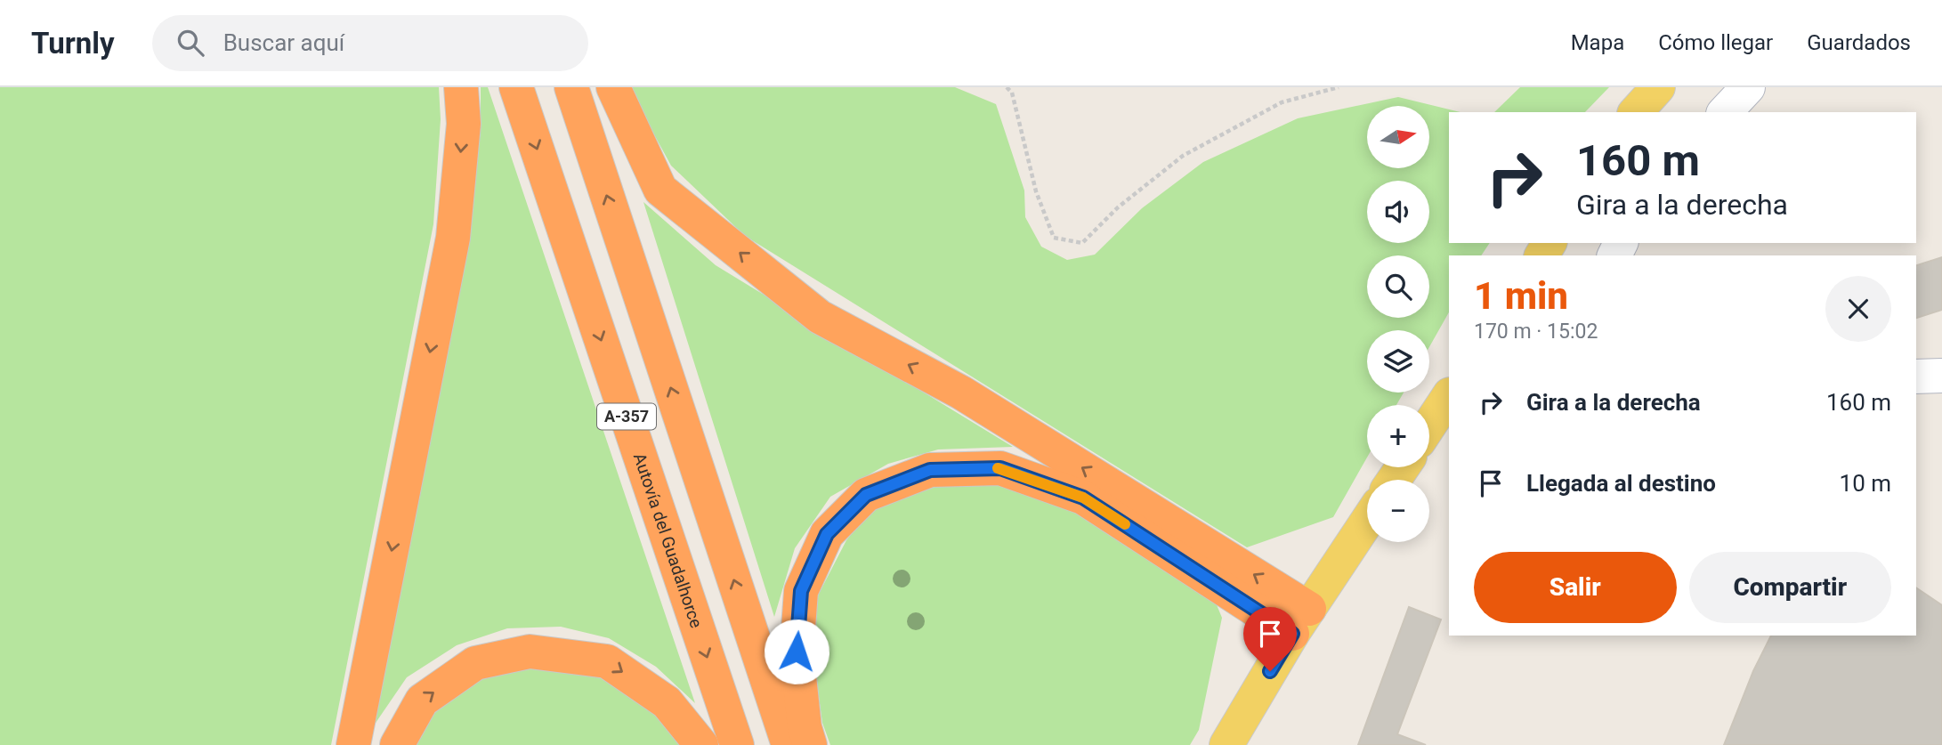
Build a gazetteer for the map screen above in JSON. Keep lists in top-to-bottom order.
{
  "streets": {
    "highway": ["A-357", "Autovía del Guadalhorce"]
  },
  "north": "right",
  "page": {
    "header": "Turnly",
    "search": "Buscar aquí",
    "nav": ["Mapa", "Cómo llegar", "Guardados"],
    "map_buttons": ["+", "−"],
    "turn": ["160 m", "Gira a la derecha"],
    "heading": ["1 min", "170 m · 15:02"],
    "list": [
      {
        "name": "Gira a la derecha",
        "value": "160 m"
      },
      {
        "name": "Llegada al destino",
        "value": "10 m"
      }
    ],
    "buttons": ["Salir", "Compartir"]
  }
}
